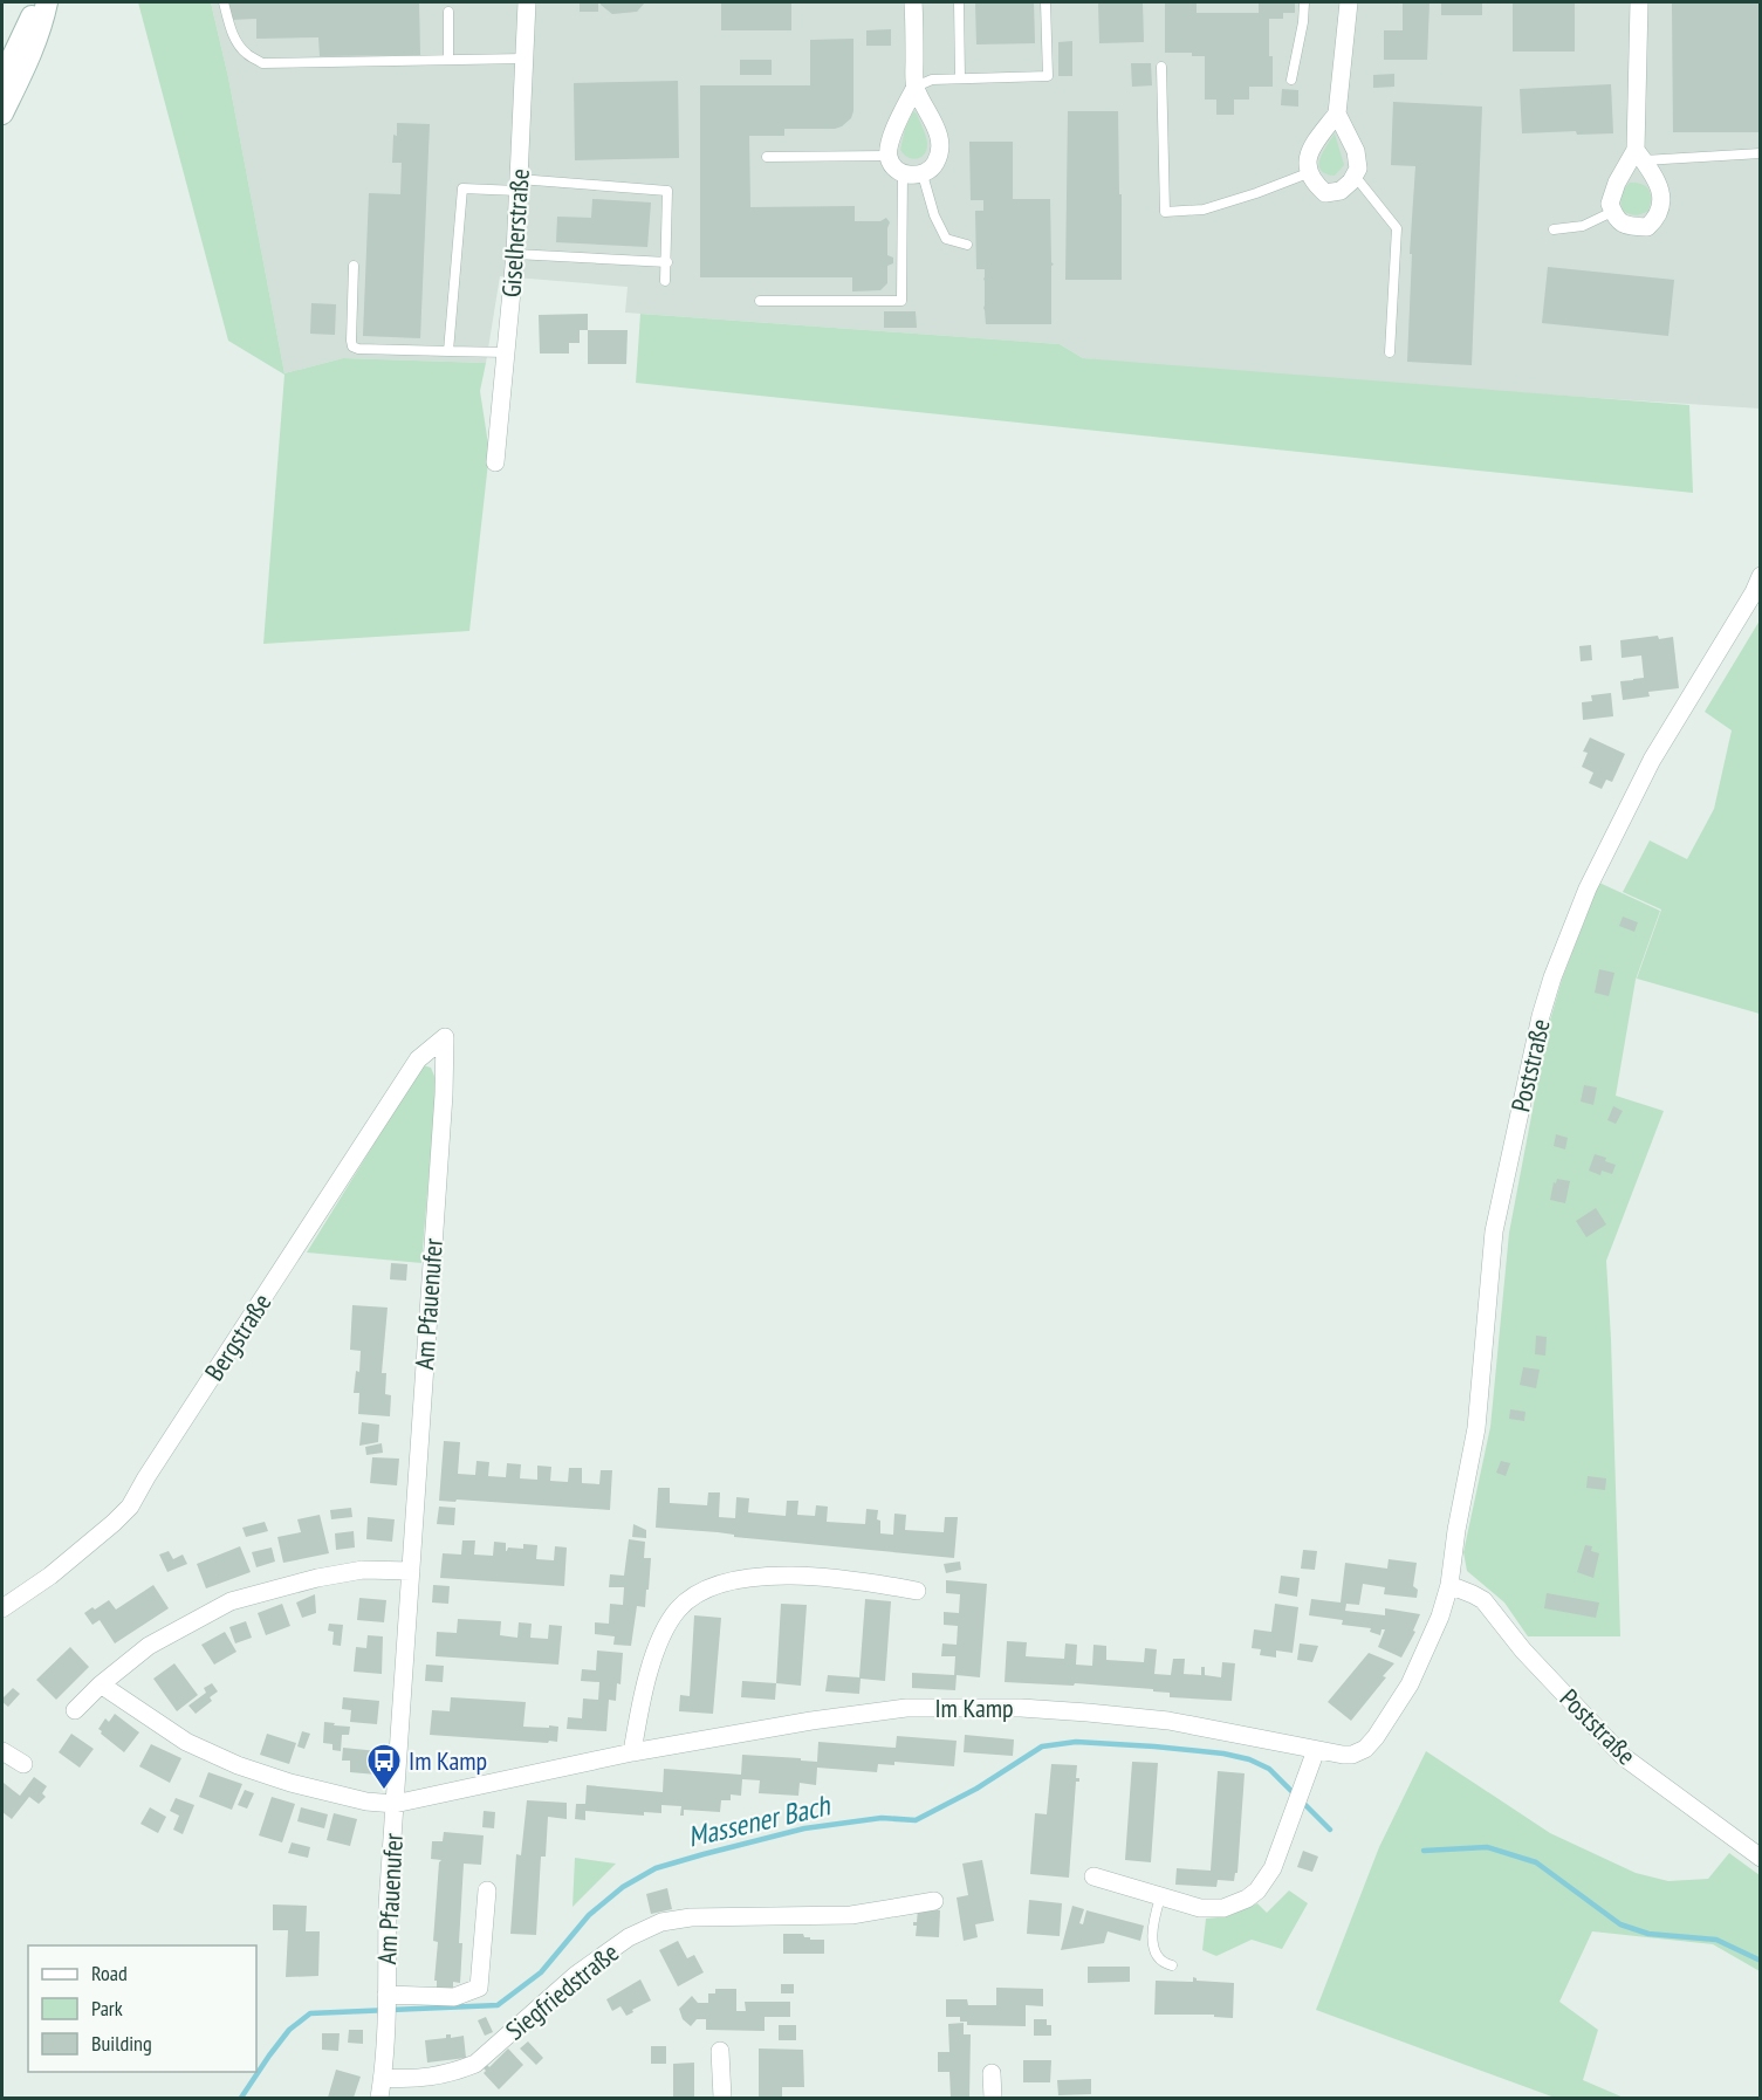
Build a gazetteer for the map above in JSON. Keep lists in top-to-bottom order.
{
  "streets": {
    "street": [
      "Giselherstraße",
      "Poststraße",
      "Am Pfauenufer",
      "Bergstraße",
      "Im Kamp",
      "Siegfriedstraße"
    ]
  },
  "crossings": [
    ["Poststraße", "Im Kamp"],
    ["Am Pfauenufer", "Bergstraße"],
    ["Am Pfauenufer", "Im Kamp"],
    ["Am Pfauenufer", "Siegfriedstraße"]
  ],
  "water": ["Massener Bach"],
  "places": {
    "bus stop": ["Im Kamp"]
  },
  "legend": ["Road", "Park", "Building"]
}
